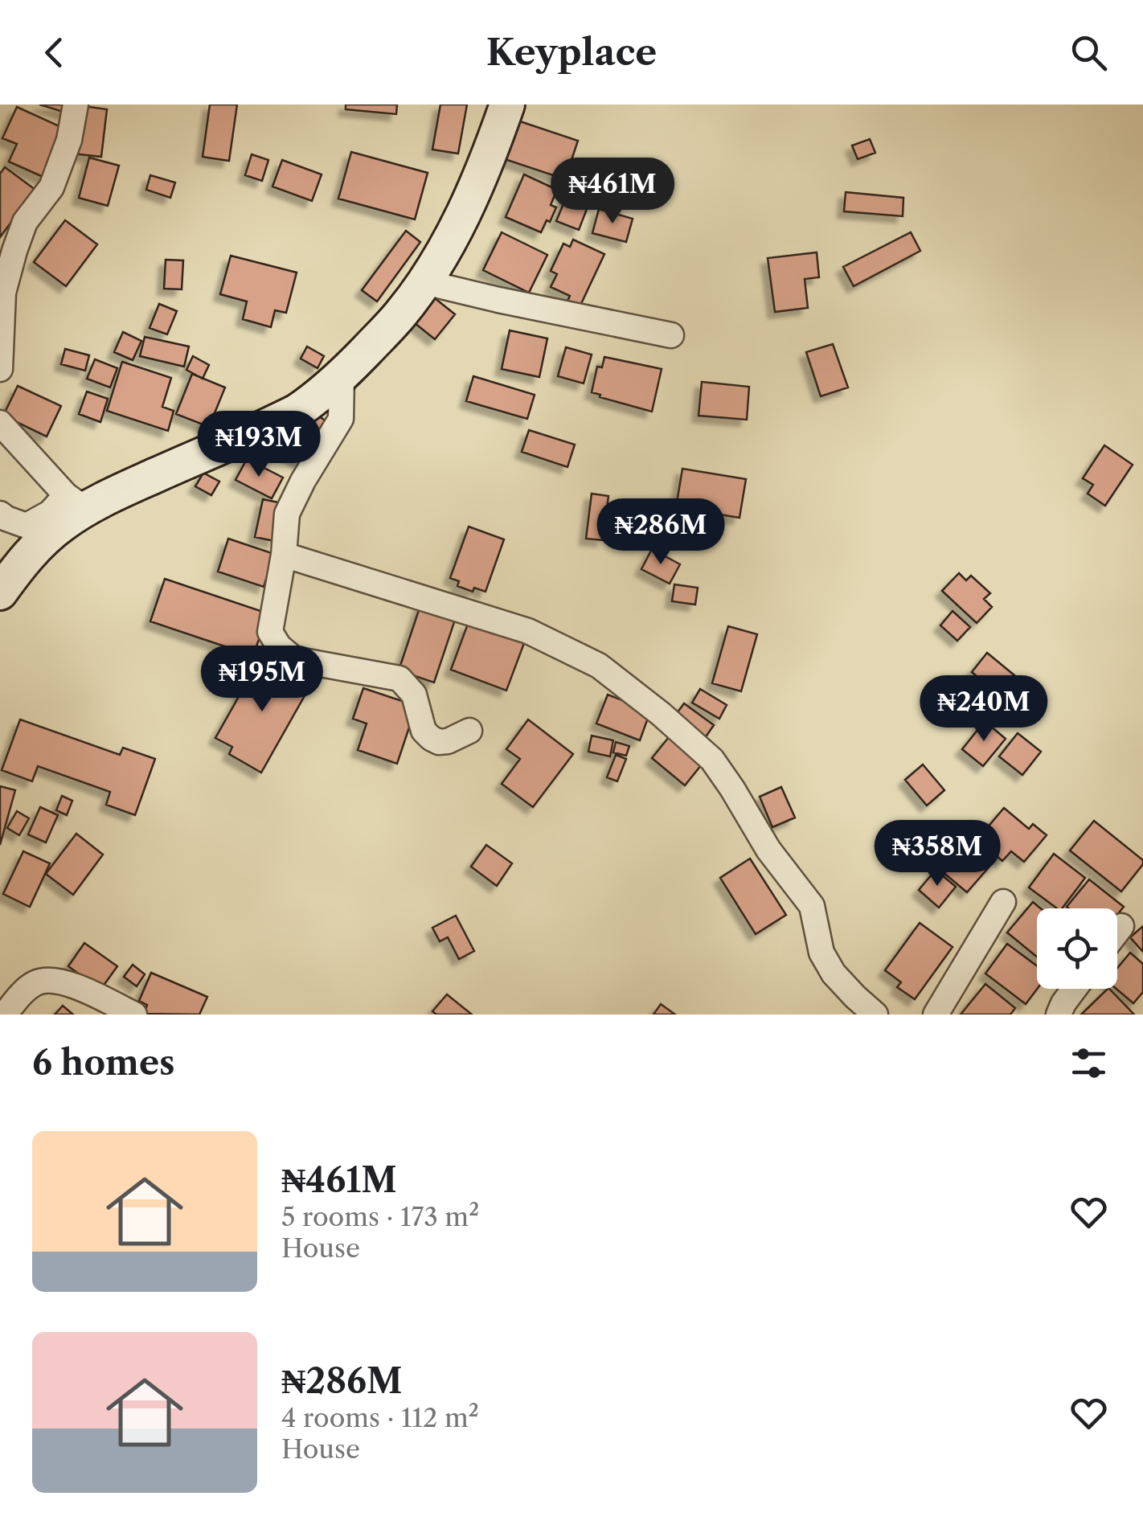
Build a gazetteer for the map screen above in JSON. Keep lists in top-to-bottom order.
{
  "page": {
    "header": "Keyplace",
    "price": [
      "₦461M",
      "₦193M",
      "₦286M",
      "₦195M",
      "₦240M",
      "₦358M"
    ],
    "heading": "6 homes",
    "list": [
      {
        "name": "₦461M",
        "note": "5 rooms · 173 m² · House"
      },
      {
        "name": "₦286M",
        "note": "4 rooms · 112 m² · House"
      }
    ]
  }
}
